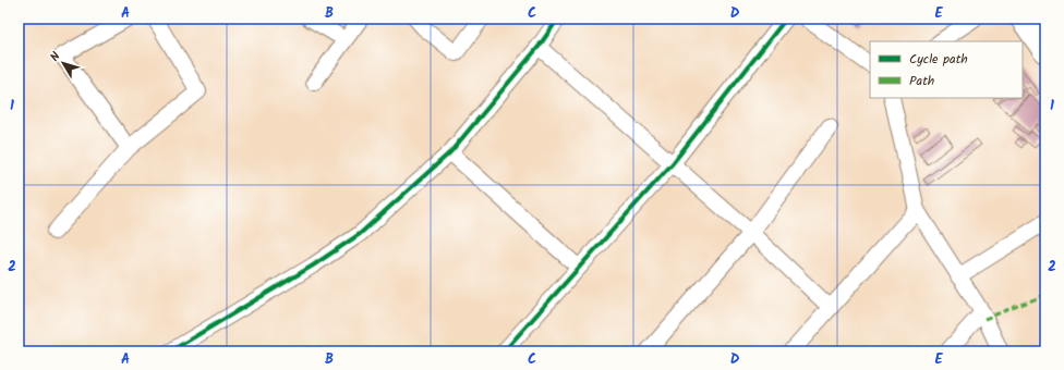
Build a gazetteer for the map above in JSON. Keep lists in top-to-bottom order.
{
  "legend": ["Cycle path", "Path"],
  "north": "top left",
  "grid": {
    "columns": [
      "A",
      "B",
      "C",
      "D",
      "E"
    ],
    "rows": ["1", "2"]
  }
}
